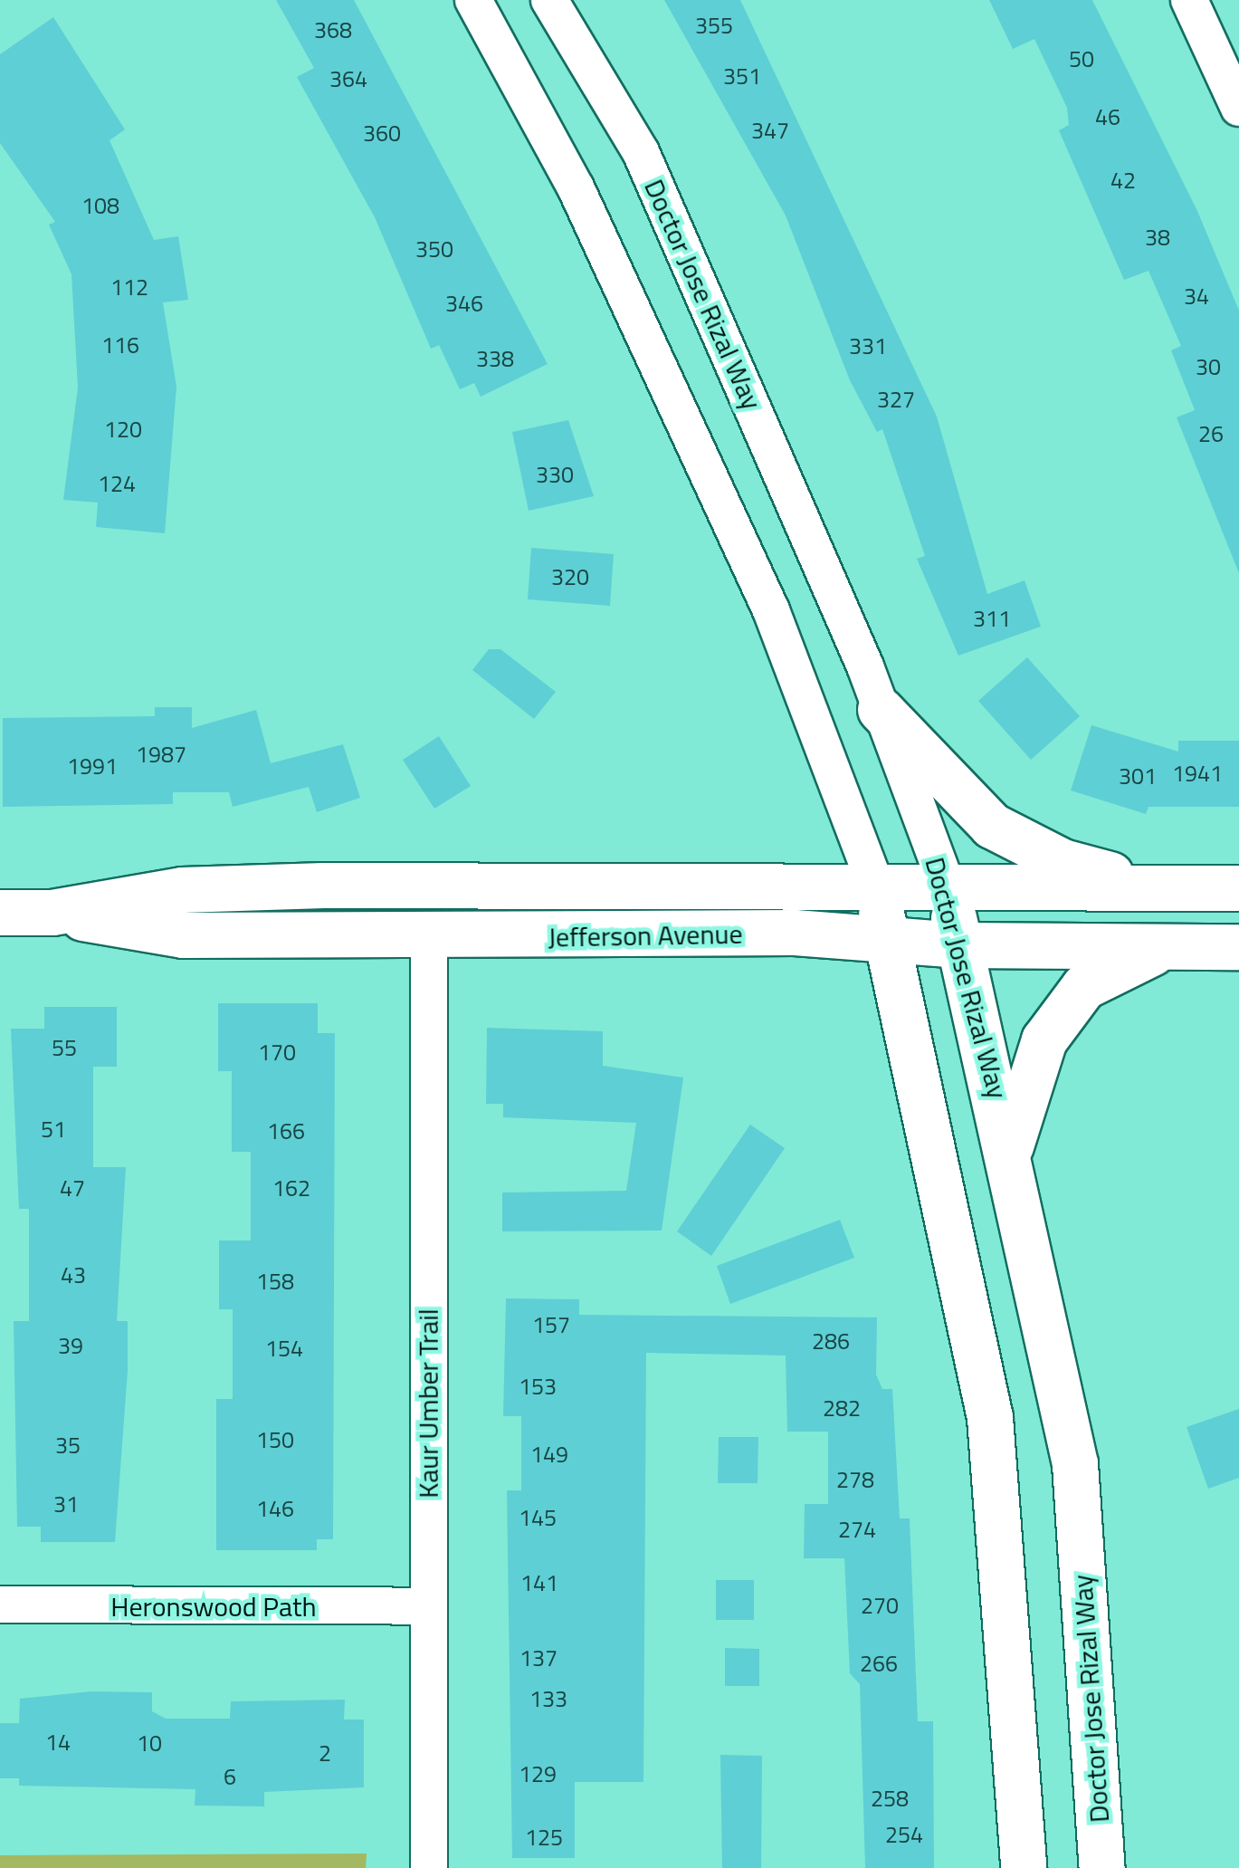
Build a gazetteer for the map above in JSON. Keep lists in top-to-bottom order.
{
  "streets": {
    "street": [
      "Doctor Jose Rizal Way",
      "Jefferson Avenue",
      "Kaur Umber Trail",
      "Heronswood Path"
    ]
  },
  "crossings": [
    ["Doctor Jose Rizal Way", "Jefferson Avenue"],
    ["Jefferson Avenue", "Kaur Umber Trail"],
    ["Kaur Umber Trail", "Heronswood Path"]
  ],
  "house_numbers": [
    "355",
    "368",
    "50",
    "351",
    "364",
    "46",
    "347",
    "360",
    "42",
    "108",
    "38",
    "350",
    "112",
    "34",
    "346",
    "116",
    "331",
    "338",
    "30",
    "327",
    "120",
    "26",
    "330",
    "124",
    "320",
    "311",
    "1987",
    "1991",
    "1941",
    "301",
    "55",
    "170",
    "51",
    "166",
    "47",
    "162",
    "43",
    "158",
    "157",
    "286",
    "39",
    "154",
    "153",
    "282",
    "150",
    "35",
    "149",
    "278",
    "31",
    "146",
    "145",
    "274",
    "141",
    "270",
    "137",
    "266",
    "133",
    "14",
    "10",
    "2",
    "129",
    "6",
    "258",
    "254",
    "125"
  ]
}
